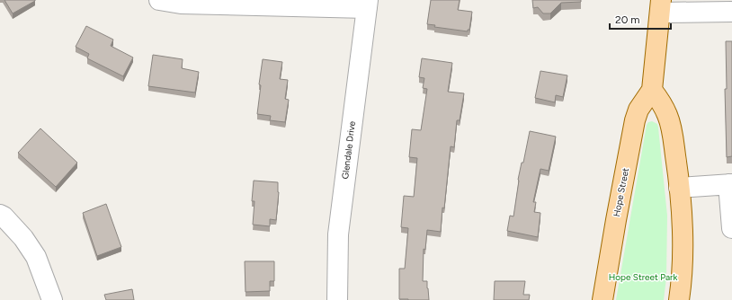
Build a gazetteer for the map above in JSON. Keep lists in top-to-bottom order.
{
  "streets": {
    "main road": ["Hope Street"],
    "street": ["Glendale Drive"]
  },
  "parks": ["Hope Street Park"],
  "scale_bar": "20 m"
}
